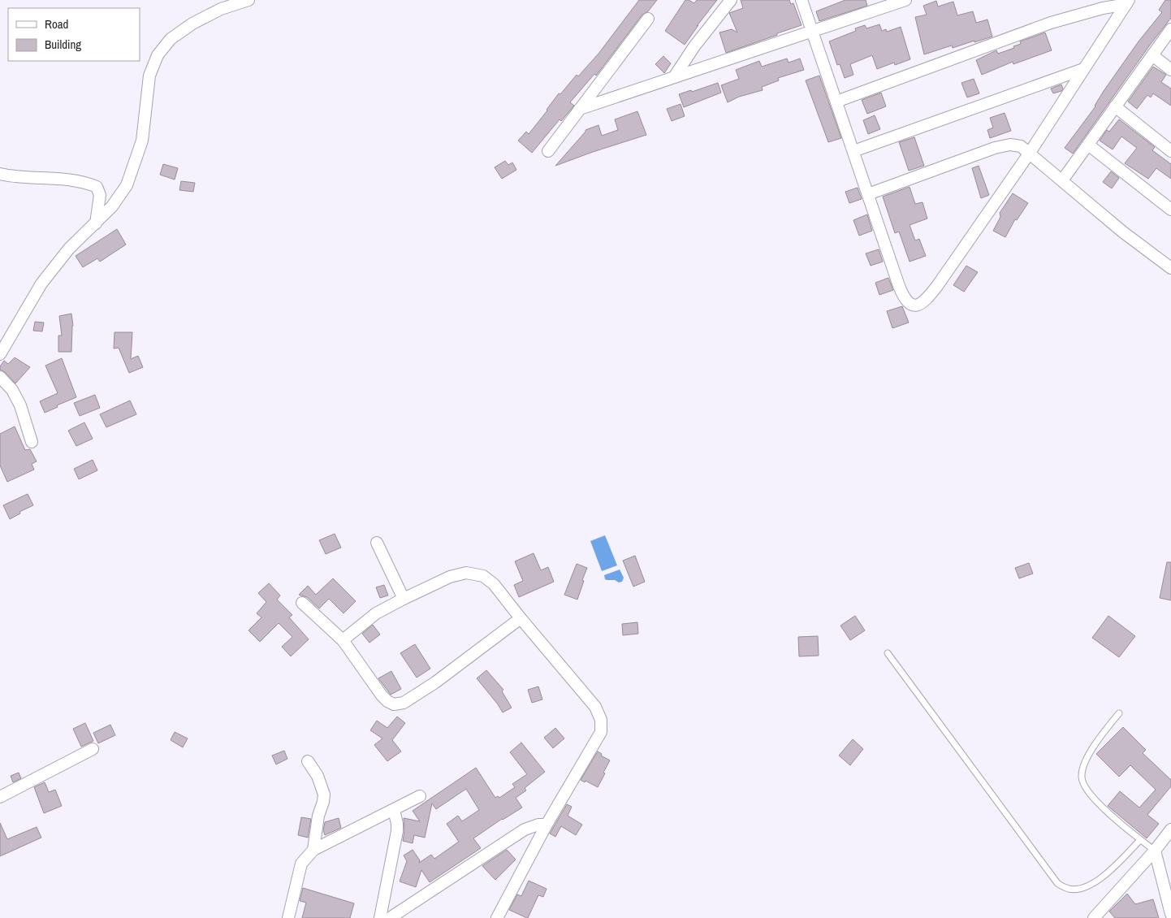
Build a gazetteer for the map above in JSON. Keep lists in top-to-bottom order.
{
  "legend": ["Road", "Building"]
}
